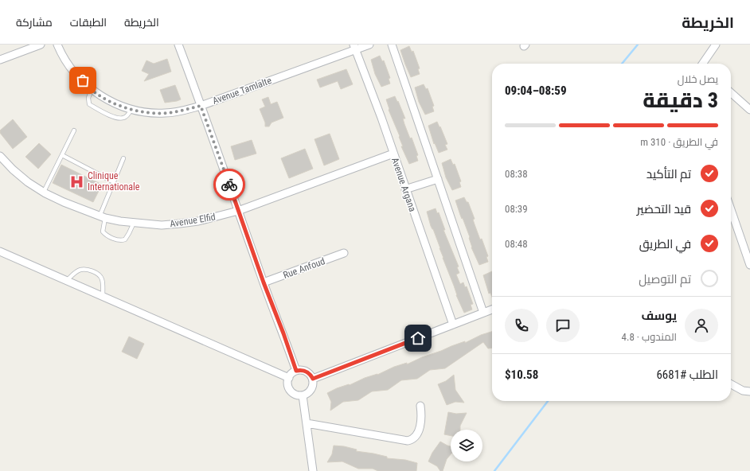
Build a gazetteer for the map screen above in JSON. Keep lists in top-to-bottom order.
{
  "streets": {
    "street": [
      "Avenue Tamlalte",
      "Avenue Argana",
      "Avenue Elfid",
      "Rue Anfoud"
    ]
  },
  "crossings": [
    ["Avenue Tamlalte", "Avenue Argana"],
    ["Avenue Argana", "Avenue Elfid"]
  ],
  "places": {
    "hospital": ["Clinique Internationale"]
  },
  "page": {
    "header": "الخريطة",
    "nav": ["الخريطة", "الطبقات", "مشاركة"],
    "heading": ["3 دقيقة", "يصل خلال", "08:59–09:04"],
    "panel": [
      "يوسف",
      "المندوب · 4.8",
      "الطلب #6681",
      "$10.58"
    ],
    "bar": "في الطريق · 310 m",
    "list": [
      ["تم التأكيد", "08:38"],
      ["قيد التحضير", "08:39"],
      ["في الطريق", "08:48"],
      "تم التوصيل"
    ]
  }
}
